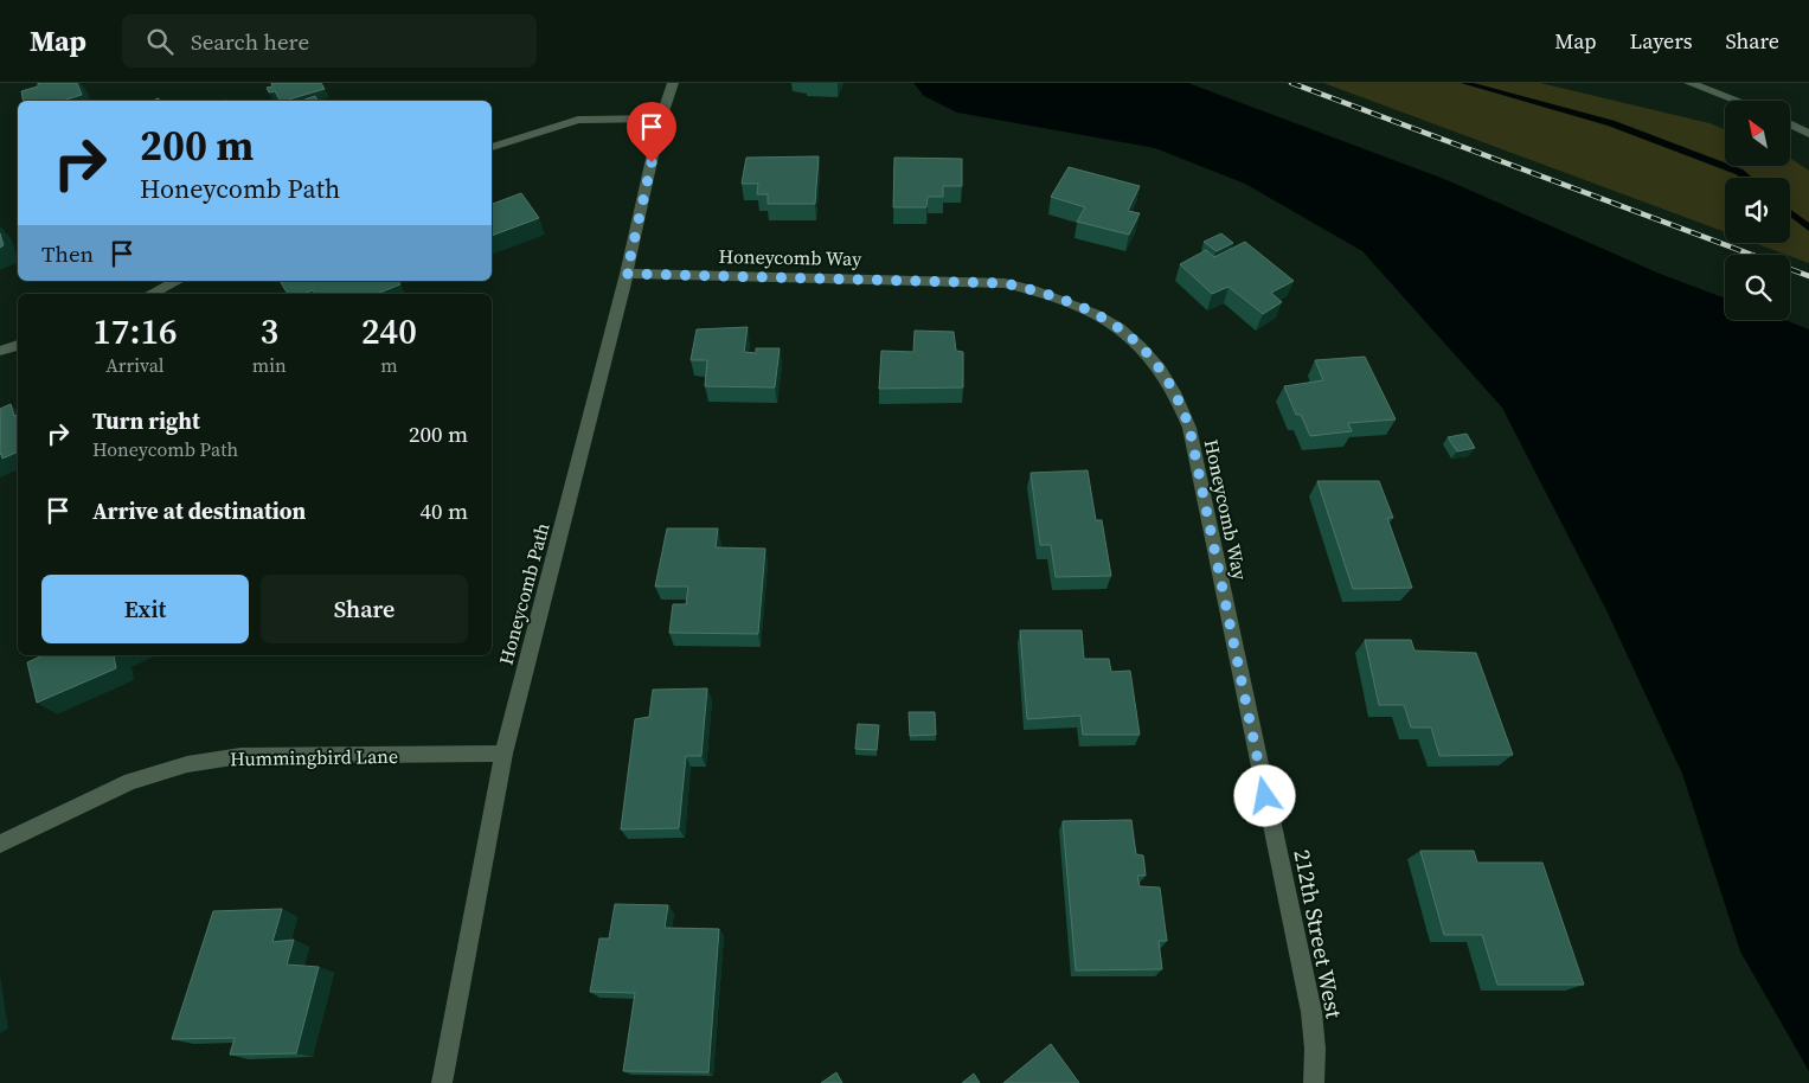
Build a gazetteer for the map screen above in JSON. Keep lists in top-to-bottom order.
{
  "streets": {
    "street": [
      "Honeycomb Way",
      "Honeycomb Path",
      "Hummingbird Lane",
      "212th Street West"
    ]
  },
  "crossings": [
    ["Honeycomb Way", "Honeycomb Path"],
    ["Honeycomb Way", "212th Street West"],
    ["Honeycomb Path", "Hummingbird Lane"]
  ],
  "north": "top left",
  "page": {
    "header": "Map",
    "search": "Search here",
    "nav": ["Map", "Layers", "Share"],
    "turn": ["200 m", "Honeycomb Path"],
    "then": "Then",
    "eta": [
      "17:16",
      "Arrival",
      "3",
      "min",
      "240",
      "m"
    ],
    "list": [
      {
        "name": "Turn right",
        "note": "Honeycomb Path",
        "value": "200 m"
      },
      {
        "name": "Arrive at destination",
        "value": "40 m"
      }
    ],
    "buttons": ["Exit", "Share"]
  }
}
